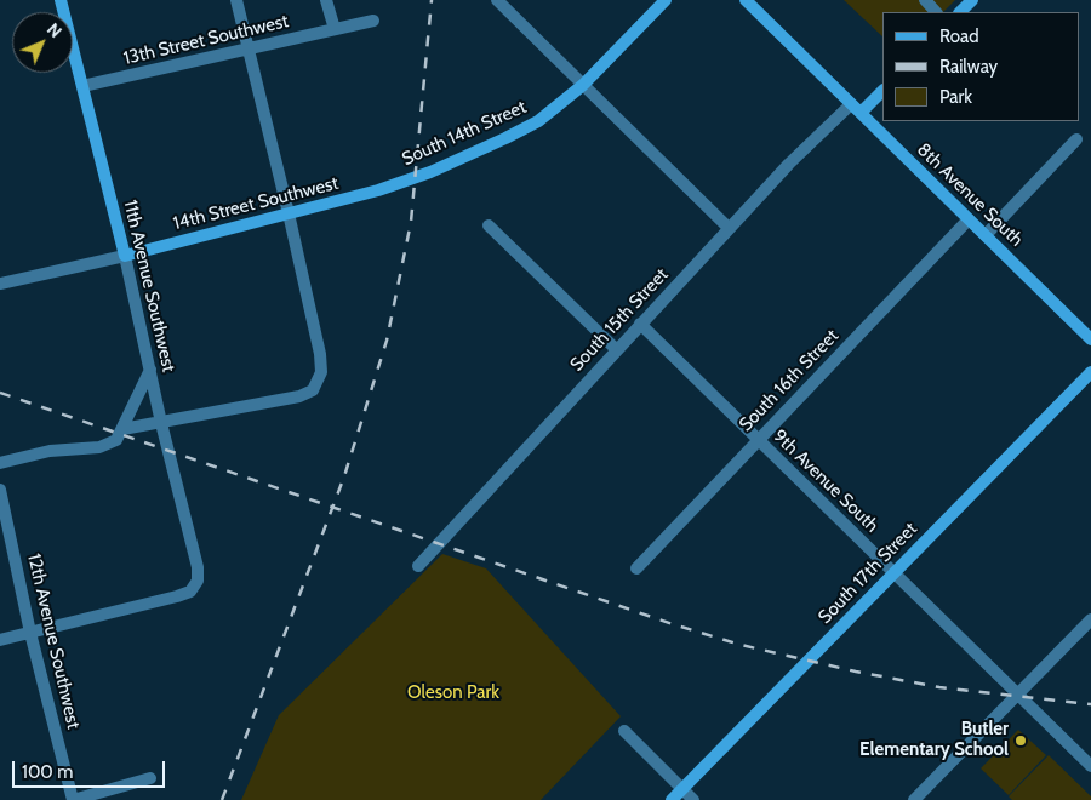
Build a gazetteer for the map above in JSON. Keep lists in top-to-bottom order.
{
  "streets": {
    "street": [
      "13th Street Southwest",
      "South 14th Street",
      "8th Avenue South",
      "14th Street Southwest",
      "11th Avenue Southwest",
      "South 15th Street",
      "South 16th Street",
      "9th Avenue South",
      "South 17th Street",
      "12th Avenue Southwest"
    ]
  },
  "crossings": [
    ["13th Street Southwest", "11th Avenue Southwest"],
    ["South 14th Street", "14th Street Southwest"],
    ["8th Avenue South", "South 15th Street"],
    ["8th Avenue South", "South 16th Street"],
    ["14th Street Southwest", "11th Avenue Southwest"],
    ["11th Avenue Southwest", "12th Avenue Southwest"],
    ["South 15th Street", "9th Avenue South"],
    ["South 16th Street", "9th Avenue South"],
    ["9th Avenue South", "South 17th Street"]
  ],
  "parks": ["Oleson Park"],
  "places": ["Butler Elementary School"],
  "legend": ["Road", "Railway", "Park"],
  "scale_bar": "100 m",
  "north": "top right"
}
